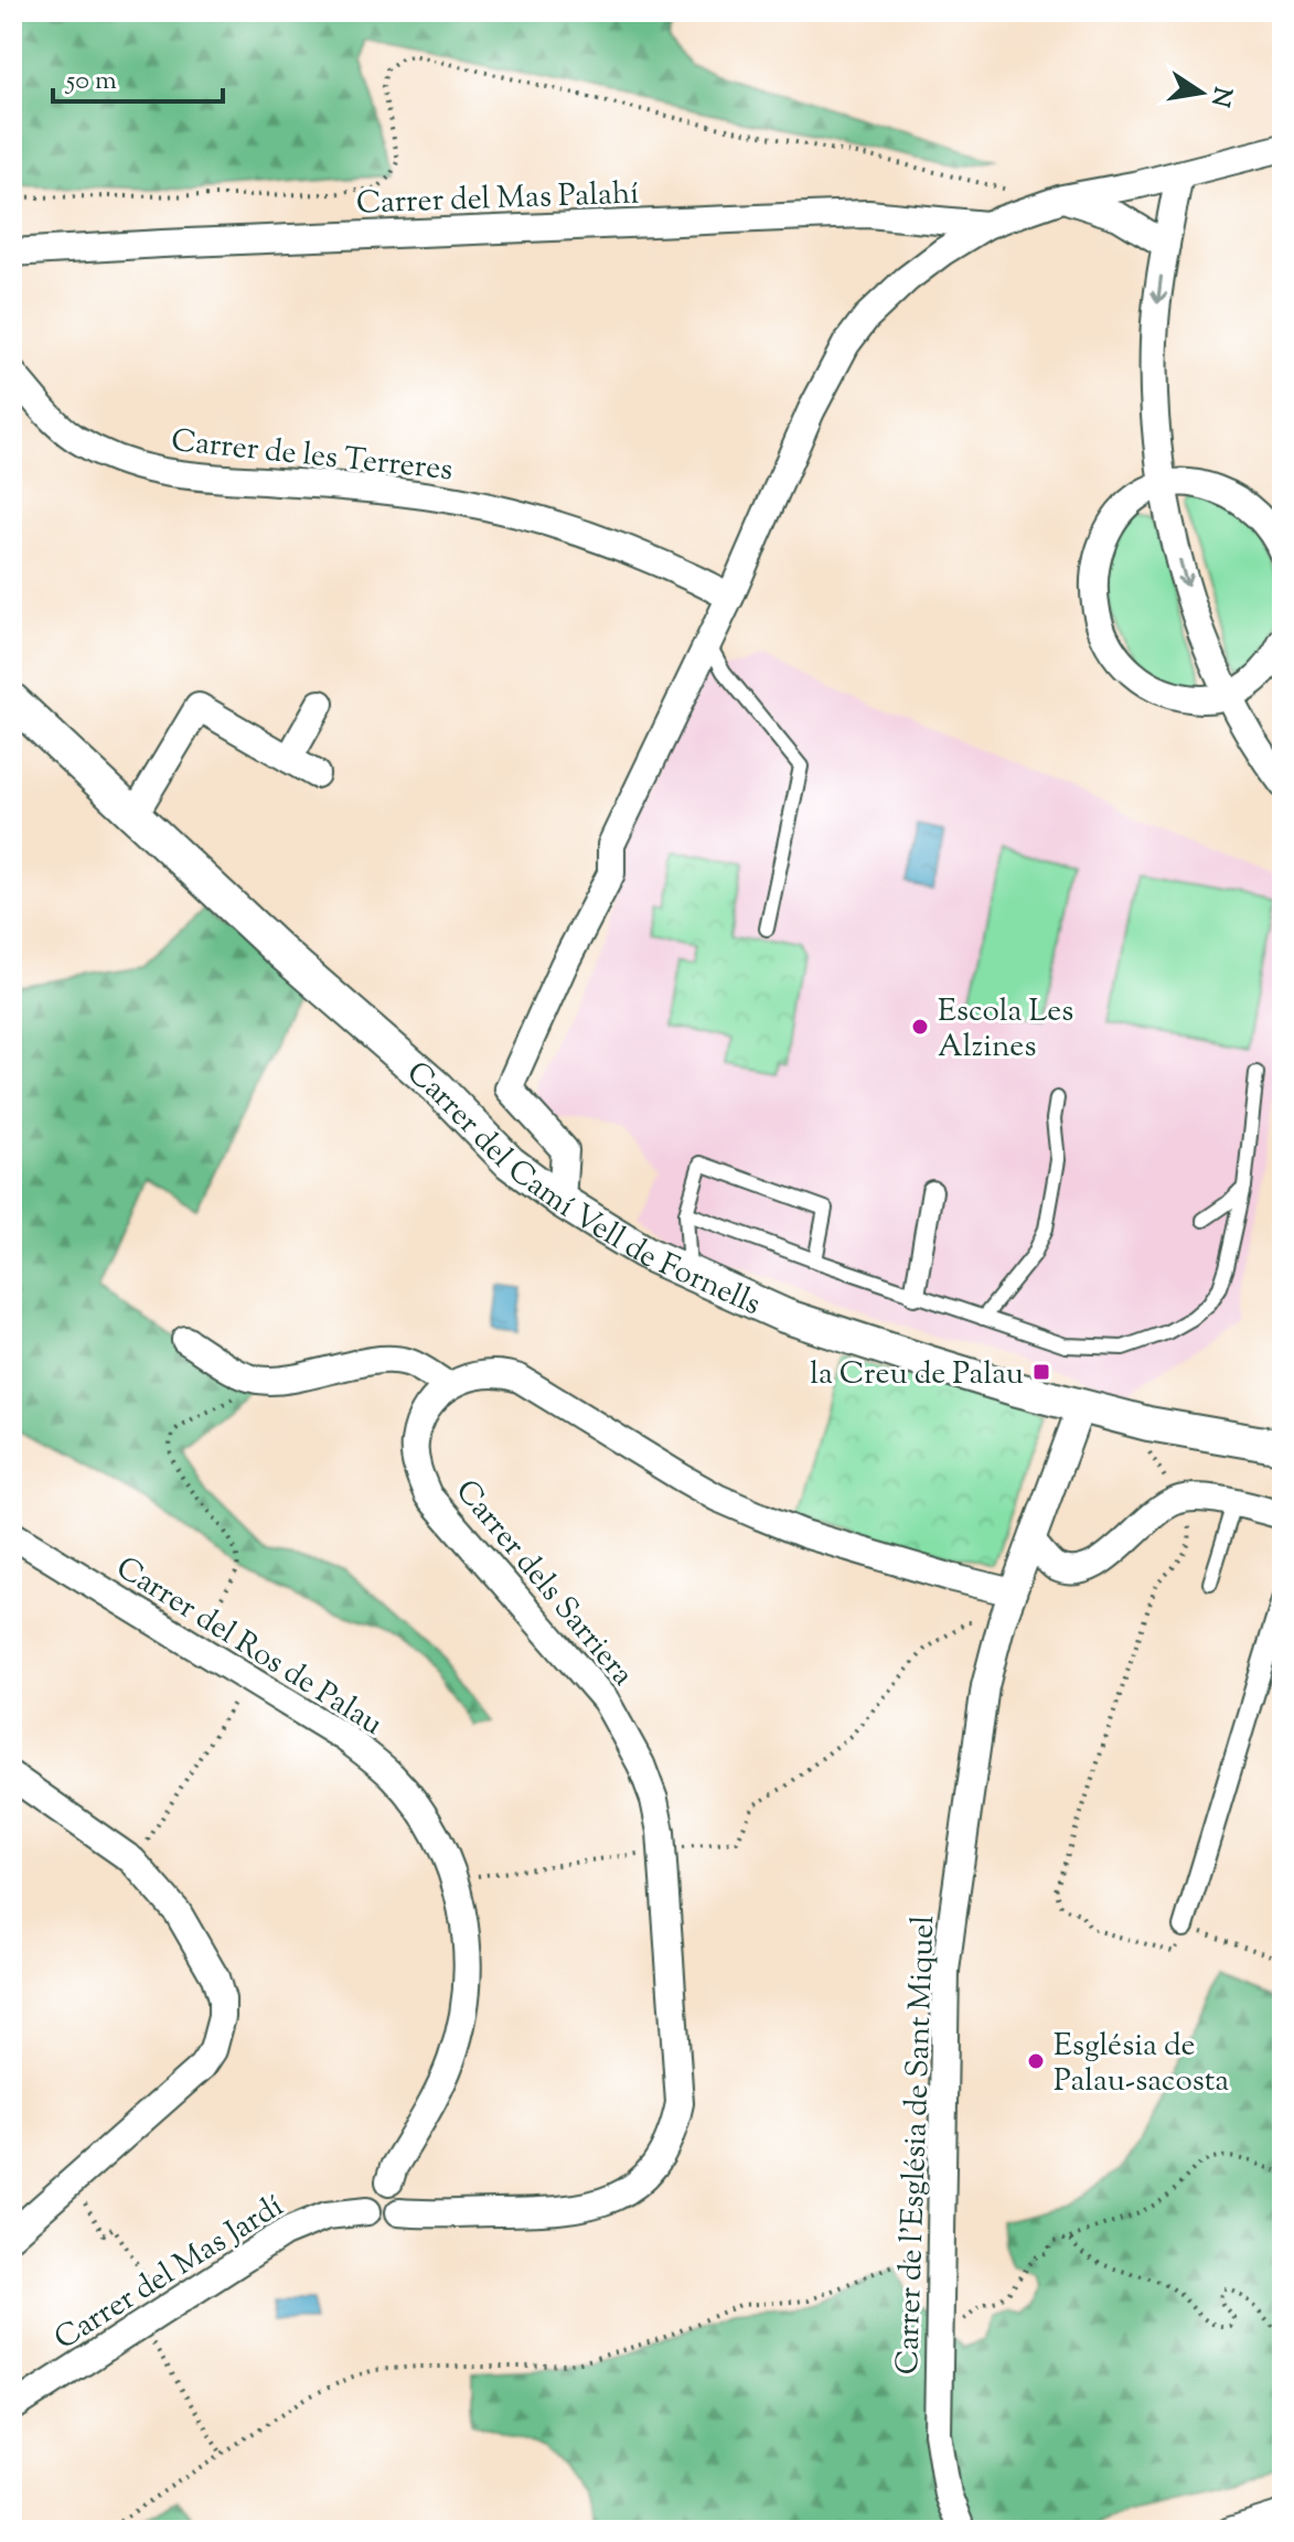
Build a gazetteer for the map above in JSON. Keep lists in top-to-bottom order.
{
  "streets": {
    "street": [
      "Carrer del Mas Palahí",
      "Carrer de les Terreres",
      "Carrer del Camí Vell de Fornells",
      "Carrer dels Sarriera",
      "Carrer del Ros de Palau",
      "Carrer de l'Església de Sant Miquel",
      "Carrer del Mas Jardí"
    ]
  },
  "crossings": [
    ["Carrer del Camí Vell de Fornells", "Carrer de l'Església de Sant Miquel"],
    ["Carrer dels Sarriera", "Carrer del Ros de Palau"],
    ["Carrer dels Sarriera", "Carrer del Mas Jardí"],
    ["Carrer del Ros de Palau", "Carrer del Mas Jardí"]
  ],
  "places": {
    "other": ["Escola Les Alzines", "Església de Palau-sacosta"],
    "transit": ["la Creu de Palau"]
  },
  "scale_bar": "50 m",
  "north": "right"
}
